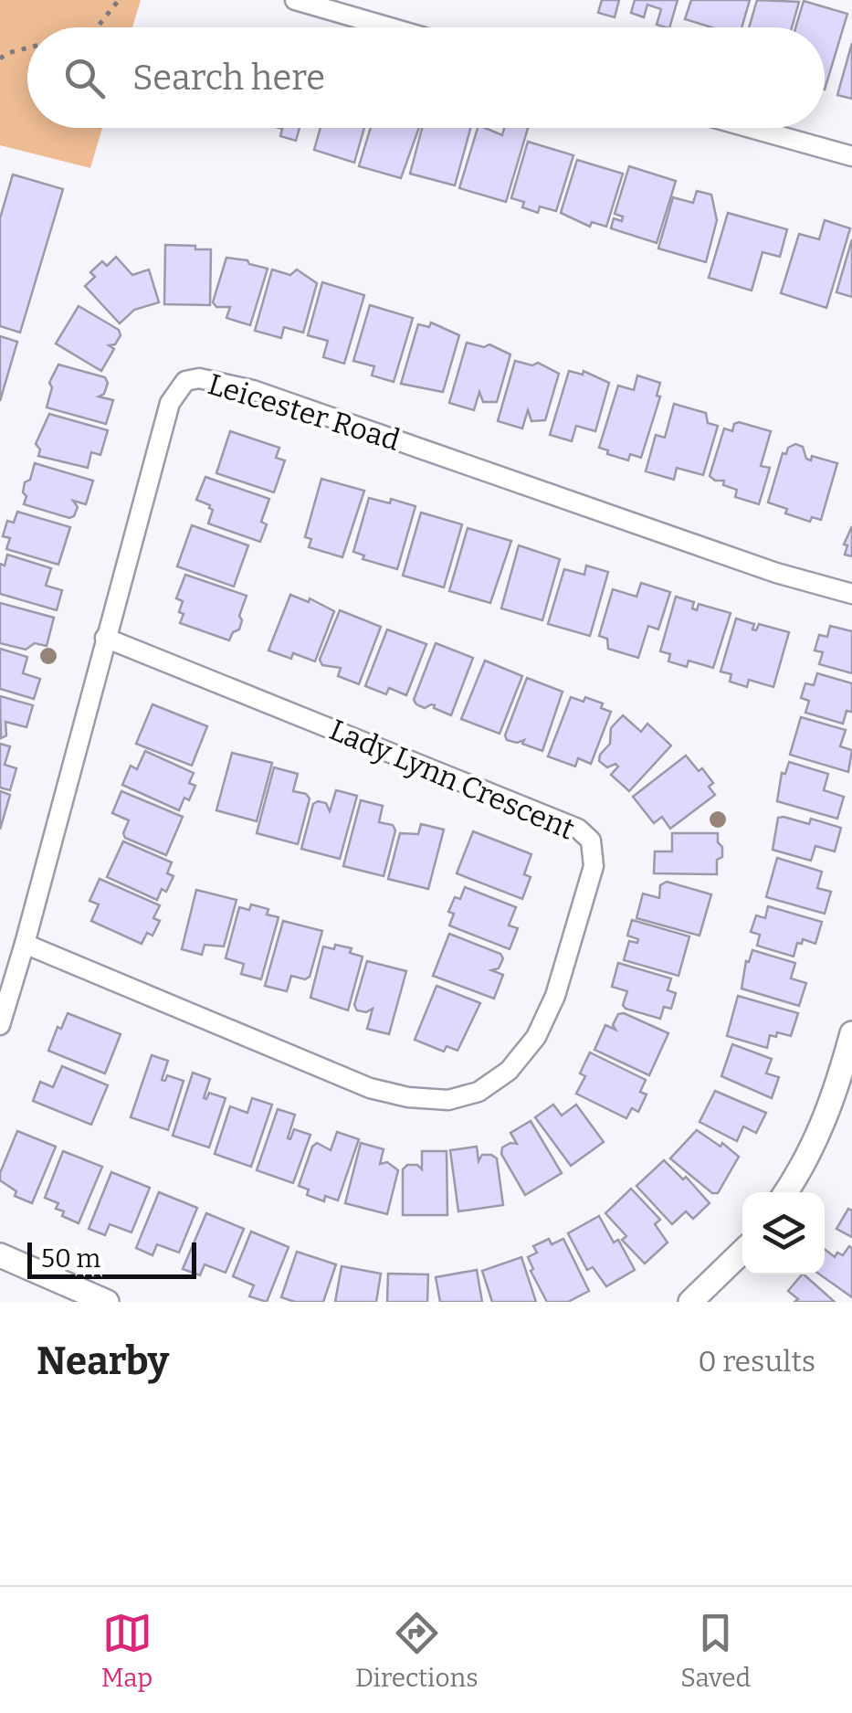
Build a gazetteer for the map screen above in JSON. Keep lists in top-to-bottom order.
{
  "streets": {
    "street": ["Leicester Road", "Lady Lynn Crescent"]
  },
  "crossings": [
    ["Leicester Road", "Lady Lynn Crescent"]
  ],
  "scale_bar": "50 m",
  "page": {
    "search": "Search here",
    "scale": "50 m",
    "heading": ["Nearby", "0 results"],
    "nav": ["Map", "Directions", "Saved"]
  }
}
